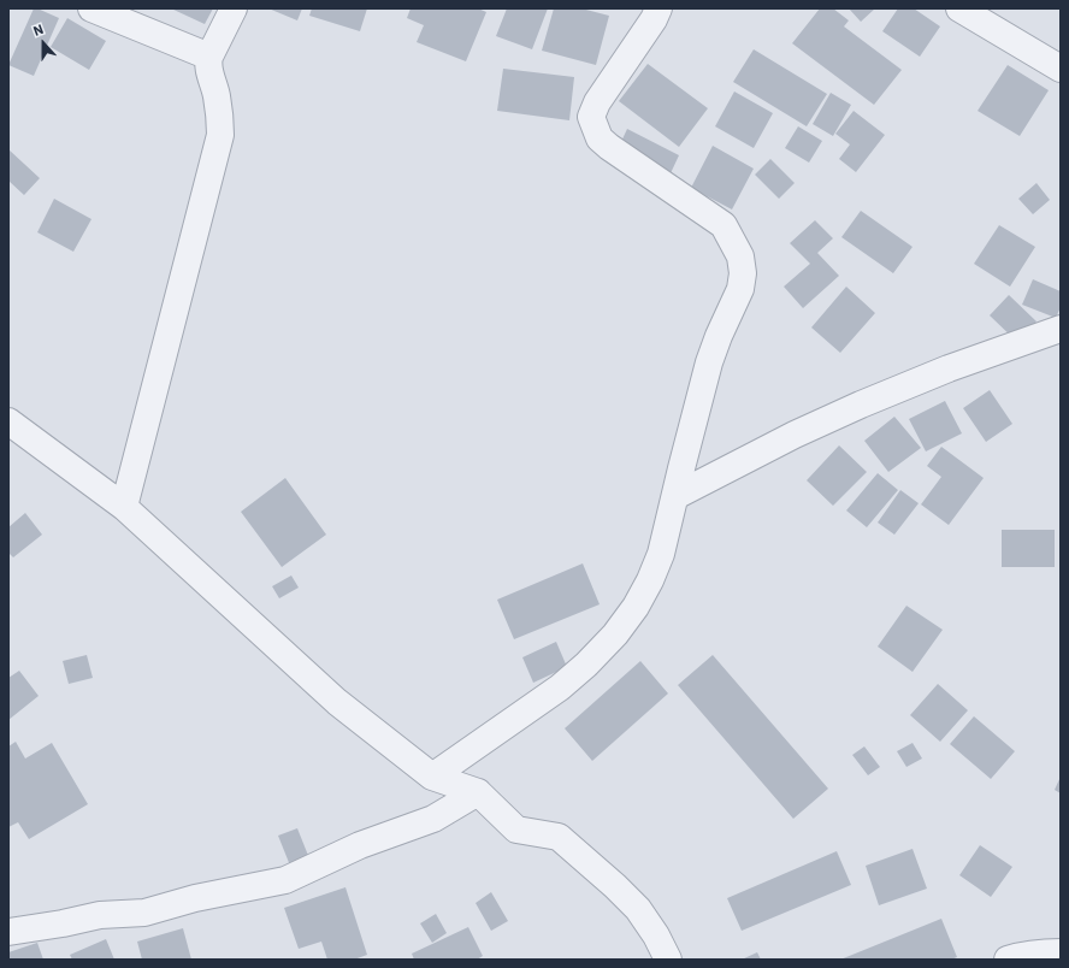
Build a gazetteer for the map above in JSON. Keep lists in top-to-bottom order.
{
  "north": "top"
}
